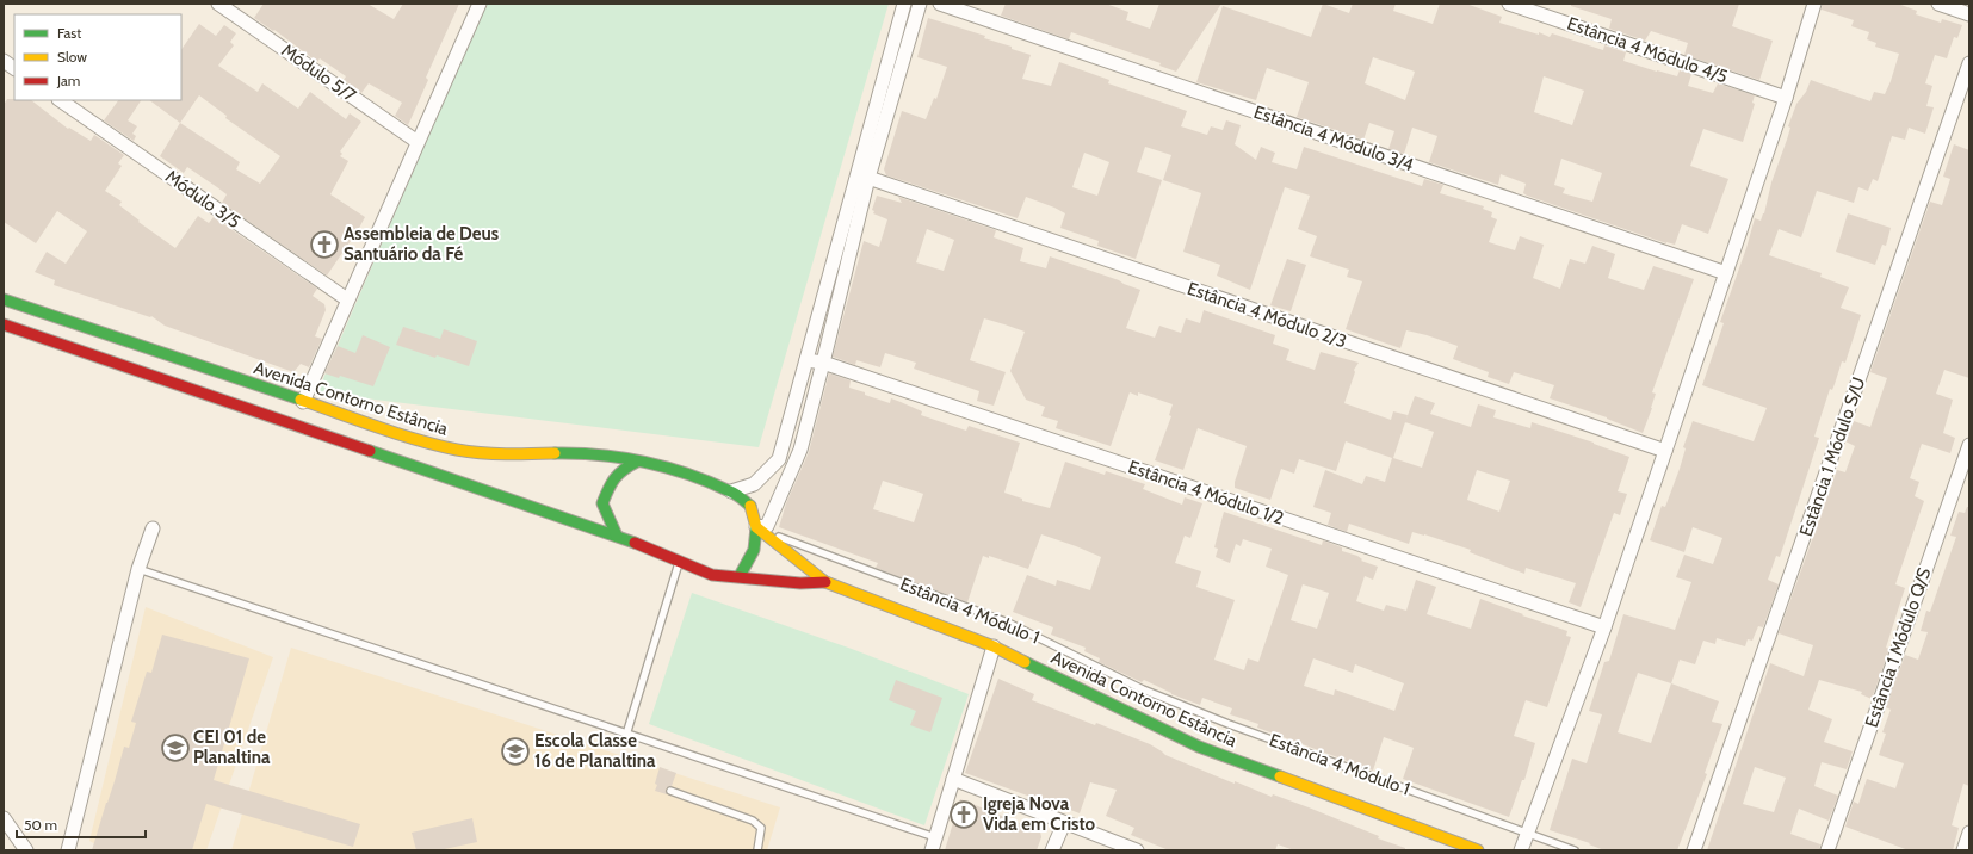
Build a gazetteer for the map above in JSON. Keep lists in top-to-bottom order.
{
  "streets": {
    "street": [
      "Estância 4 Módulo 4/5",
      "Módulo 5/7",
      "Estância 4 Módulo 3/4",
      "Módulo 3/5",
      "Estância 4 Módulo 2/3",
      "Avenida Contorno Estância",
      "Estância 1 Módulo S/U",
      "Estância 4 Módulo 1/2",
      "Estância 1 Módulo Q/S"
    ],
    "lane": ["Estância 4 Módulo 1"]
  },
  "crossings": [
    ["Avenida Contorno Estância", "Estância 4 Módulo 1"]
  ],
  "places": {
    "church": ["Assembleia de Deus Santuário da Fé", "Igreja Nova Vida em Cristo"],
    "school or university": ["CEI 01 de Planaltina", "Escola Classe 16 de Planaltina"]
  },
  "legend": ["Fast", "Slow", "Jam"],
  "scale_bar": "50 m"
}
